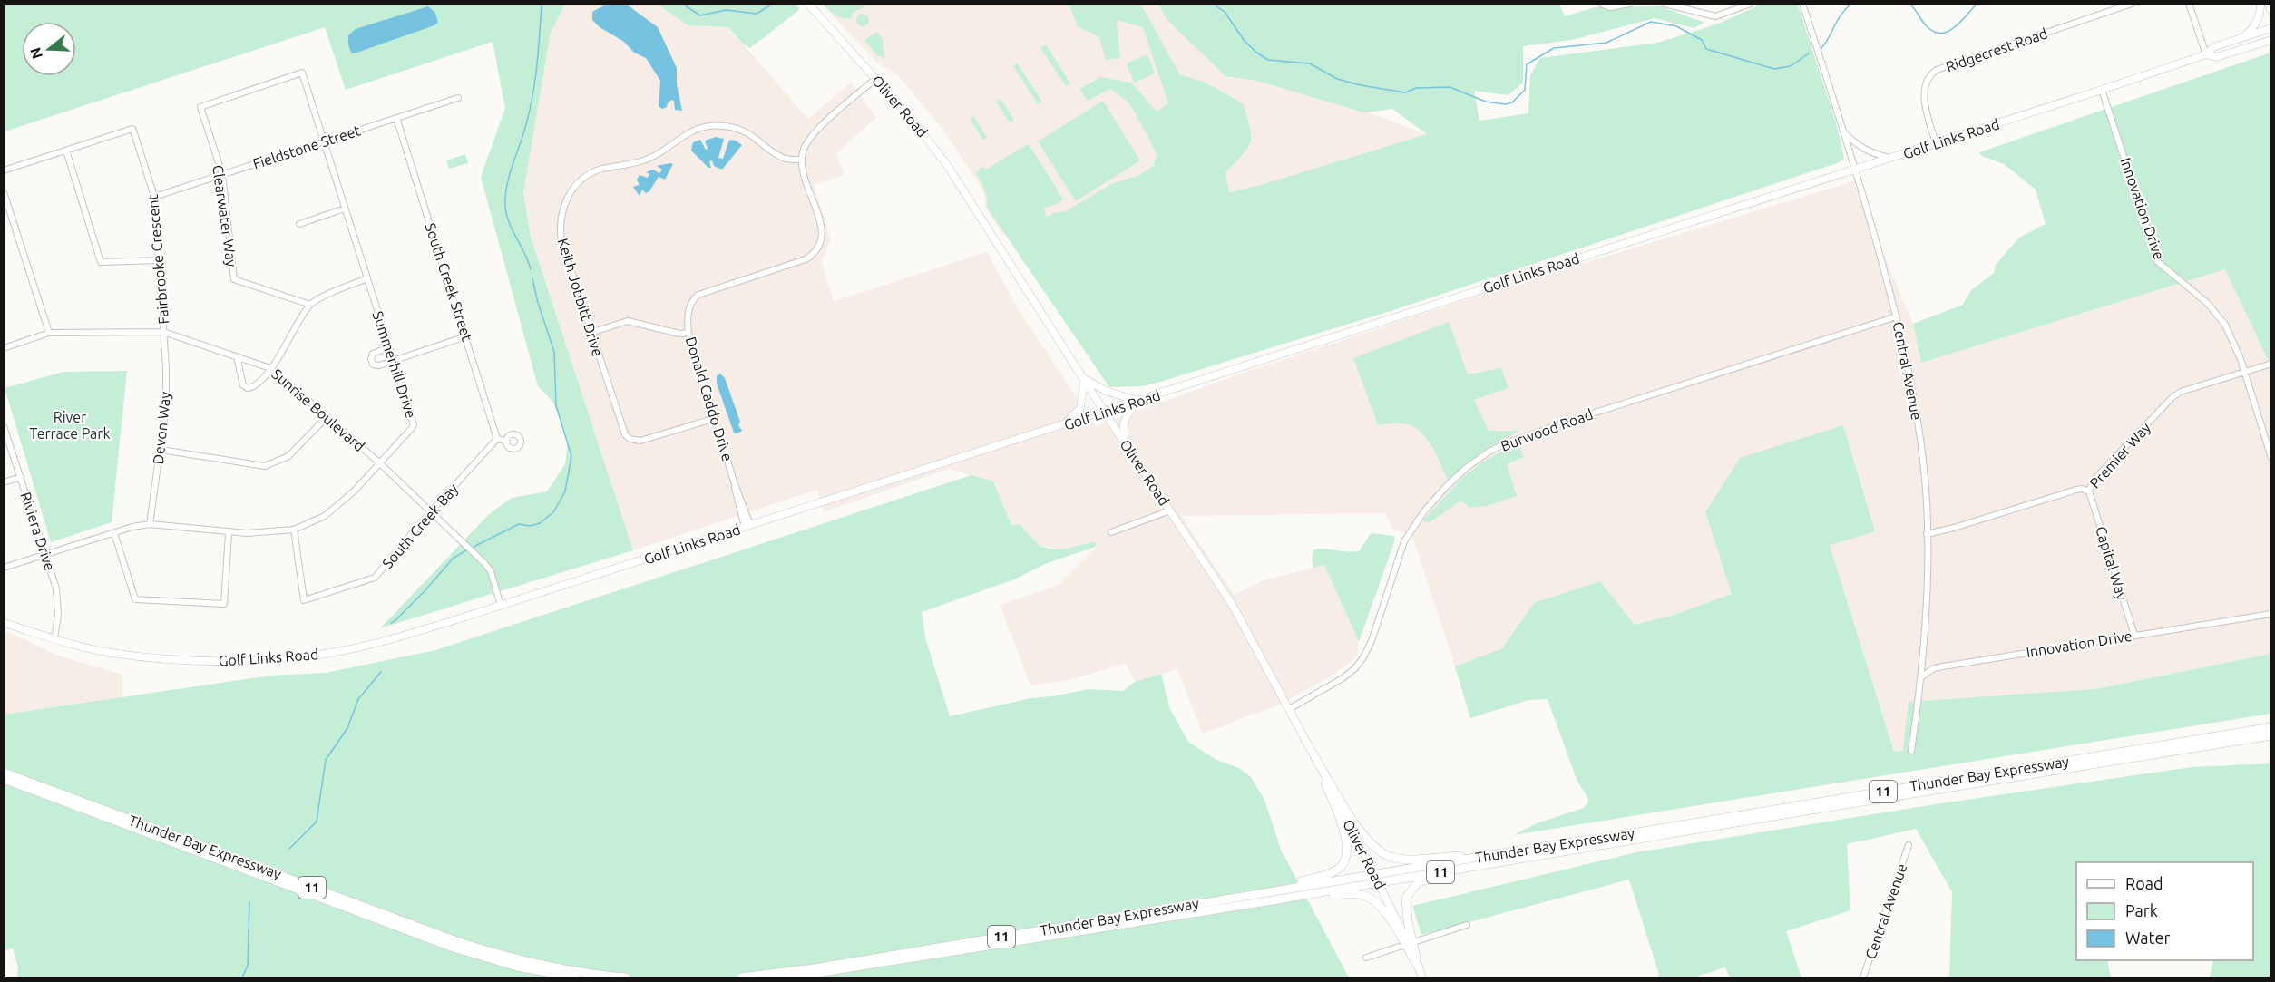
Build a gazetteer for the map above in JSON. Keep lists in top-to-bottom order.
{
  "streets": {
    "highway": ["Thunder Bay Expressway", "11"],
    "main road": ["Oliver Road", "Golf Links Road"],
    "street": [
      "Ridgecrest Road",
      "Fieldstone Street",
      "Innovation Drive",
      "Clearwater Way",
      "Fairbrooke Crescent",
      "South Creek Street",
      "Keith Jobbitt Drive",
      "Summerhill Drive",
      "Central Avenue",
      "Donald Caddo Drive",
      "Sunrise Boulevard",
      "Devon Way",
      "Burwood Road",
      "Premier Way",
      "South Creek Bay",
      "Riviera Drive",
      "Capital Way"
    ]
  },
  "crossings": [
    ["Ridgecrest Road", "Golf Links Road"],
    ["Oliver Road", "Golf Links Road"],
    ["Oliver Road", "Burwood Road"],
    ["Oliver Road", "Thunder Bay Expressway"],
    ["Golf Links Road", "Innovation Drive"],
    ["Golf Links Road", "Central Avenue"],
    ["Golf Links Road", "Donald Caddo Drive"],
    ["Golf Links Road", "Sunrise Boulevard"],
    ["Golf Links Road", "Riviera Drive"],
    ["Fieldstone Street", "Clearwater Way"],
    ["Fieldstone Street", "Fairbrooke Crescent"],
    ["Fieldstone Street", "South Creek Street"],
    ["Fieldstone Street", "Summerhill Drive"],
    ["Innovation Drive", "Central Avenue"],
    ["Innovation Drive", "Premier Way"],
    ["Innovation Drive", "Capital Way"],
    ["Clearwater Way", "Summerhill Drive"],
    ["Fairbrooke Crescent", "Sunrise Boulevard"],
    ["Fairbrooke Crescent", "Devon Way"],
    ["South Creek Street", "South Creek Bay"],
    ["Keith Jobbitt Drive", "Donald Caddo Drive"],
    ["Summerhill Drive", "Sunrise Boulevard"],
    ["Summerhill Drive", "Devon Way"],
    ["Summerhill Drive", "South Creek Bay"],
    ["Summerhill Drive", "Riviera Drive"],
    ["Central Avenue", "Burwood Road"],
    ["Central Avenue", "Premier Way"],
    ["Sunrise Boulevard", "Devon Way"],
    ["Sunrise Boulevard", "South Creek Bay"],
    ["Premier Way", "Capital Way"]
  ],
  "parks": ["River Terrace Park"],
  "legend": ["Road", "Park", "Water"],
  "north": "left"
}
